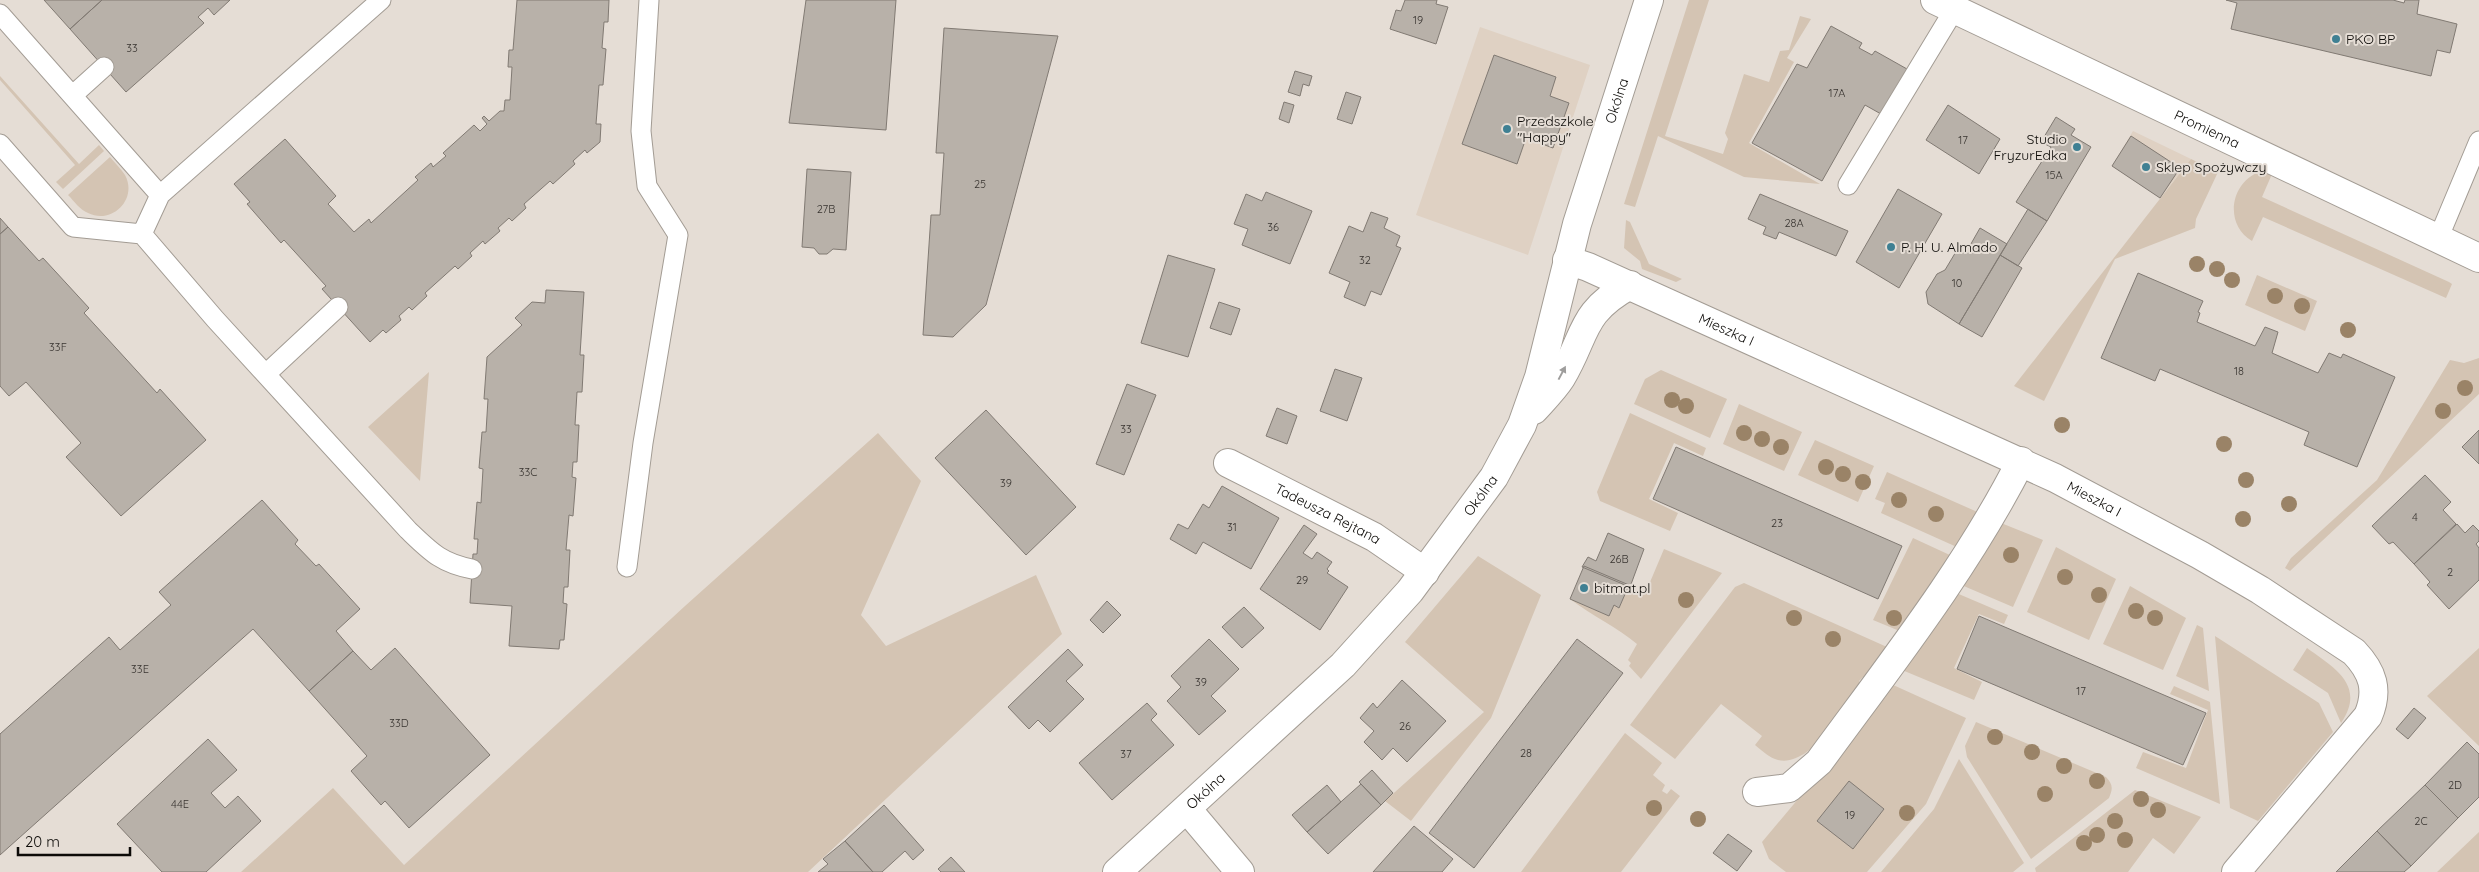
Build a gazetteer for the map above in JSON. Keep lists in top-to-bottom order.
{
  "streets": {
    "street": [
      "Okólna",
      "Promienna",
      "Mieszka I",
      "Tadeusza Rejtana"
    ]
  },
  "crossings": [
    ["Okólna", "Mieszka I"],
    ["Okólna", "Tadeusza Rejtana"]
  ],
  "places": [
    "PKO BP",
    "Przedszkole \"Happy\"",
    "Studio FryzurEdka",
    "Sklep Spożywczy",
    "P. H. U. Almado",
    "bitmat.pl"
  ],
  "house_numbers": [
    "19",
    "33",
    "17A",
    "17",
    "15A",
    "25",
    "27B",
    "28A",
    "36",
    "32",
    "10",
    "33F",
    "18",
    "33",
    "33C",
    "39",
    "4",
    "23",
    "31",
    "26B",
    "2",
    "29",
    "33E",
    "39",
    "17",
    "33D",
    "26",
    "28",
    "37",
    "2D",
    "44E",
    "19",
    "2C"
  ],
  "scale_bar": "20 m"
}
